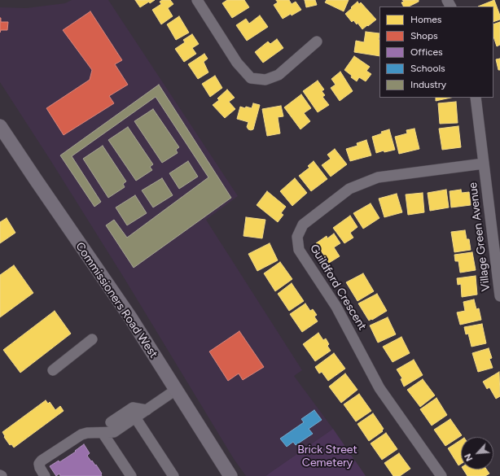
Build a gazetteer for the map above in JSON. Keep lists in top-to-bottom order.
{
  "streets": {
    "main road": ["Commissioners Road West"],
    "street": ["Village Green Avenue", "Guildford Crescent"]
  },
  "crossings": [
    ["Village Green Avenue", "Guildford Crescent"]
  ],
  "parks": ["Brick Street Cemetery"],
  "legend": [
    "Homes",
    "Shops",
    "Offices",
    "Schools",
    "Industry"
  ],
  "north": "bottom left"
}
